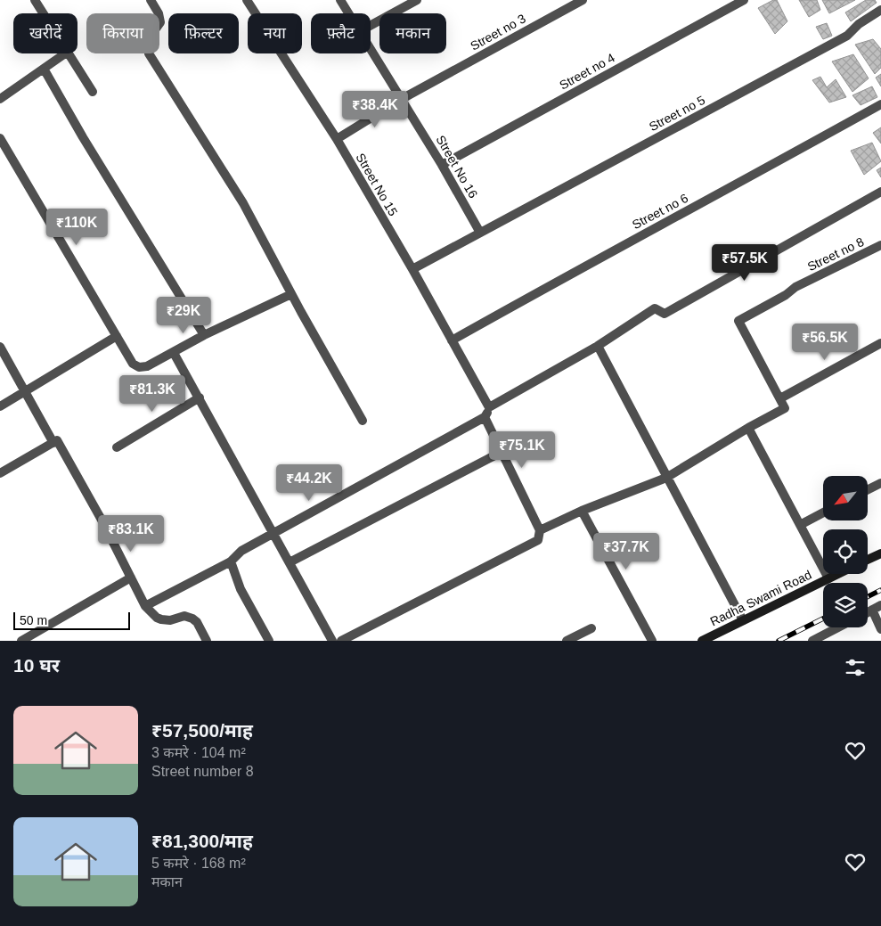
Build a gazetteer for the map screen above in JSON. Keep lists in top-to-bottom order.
{
  "streets": {
    "street": [
      "Street no 3",
      "Street no 4",
      "Street no 5",
      "Street No 16",
      "Street No 15",
      "Street no 6",
      "Street no 8",
      "Radha Swami Road"
    ]
  },
  "crossings": [
    ["Street no 3", "Street No 16"],
    ["Street no 3", "Street No 15"],
    ["Street no 4", "Street No 16"],
    ["Street no 5", "Street No 16"],
    ["Street no 5", "Street No 15"],
    ["Street No 15", "Street no 6"]
  ],
  "scale_bar": "50 m",
  "north": "bottom left",
  "page": {
    "chip": [
      "खरीदें",
      "किराया",
      "फ़िल्टर",
      "नया",
      "फ़्लैट",
      "मकान"
    ],
    "price": [
      "₹38.4K",
      "₹110K",
      "₹57.5K",
      "₹29K",
      "₹56.5K",
      "₹81.3K",
      "₹75.1K",
      "₹44.2K",
      "₹83.1K",
      "₹37.7K"
    ],
    "scale": "50 m",
    "heading": "10 घर",
    "list": [
      {
        "name": "₹57,500/माह",
        "note": "3 कमरे · 104 m² · Street number 8"
      },
      {
        "name": "₹81,300/माह",
        "note": "5 कमरे · 168 m² · मकान"
      }
    ]
  }
}
